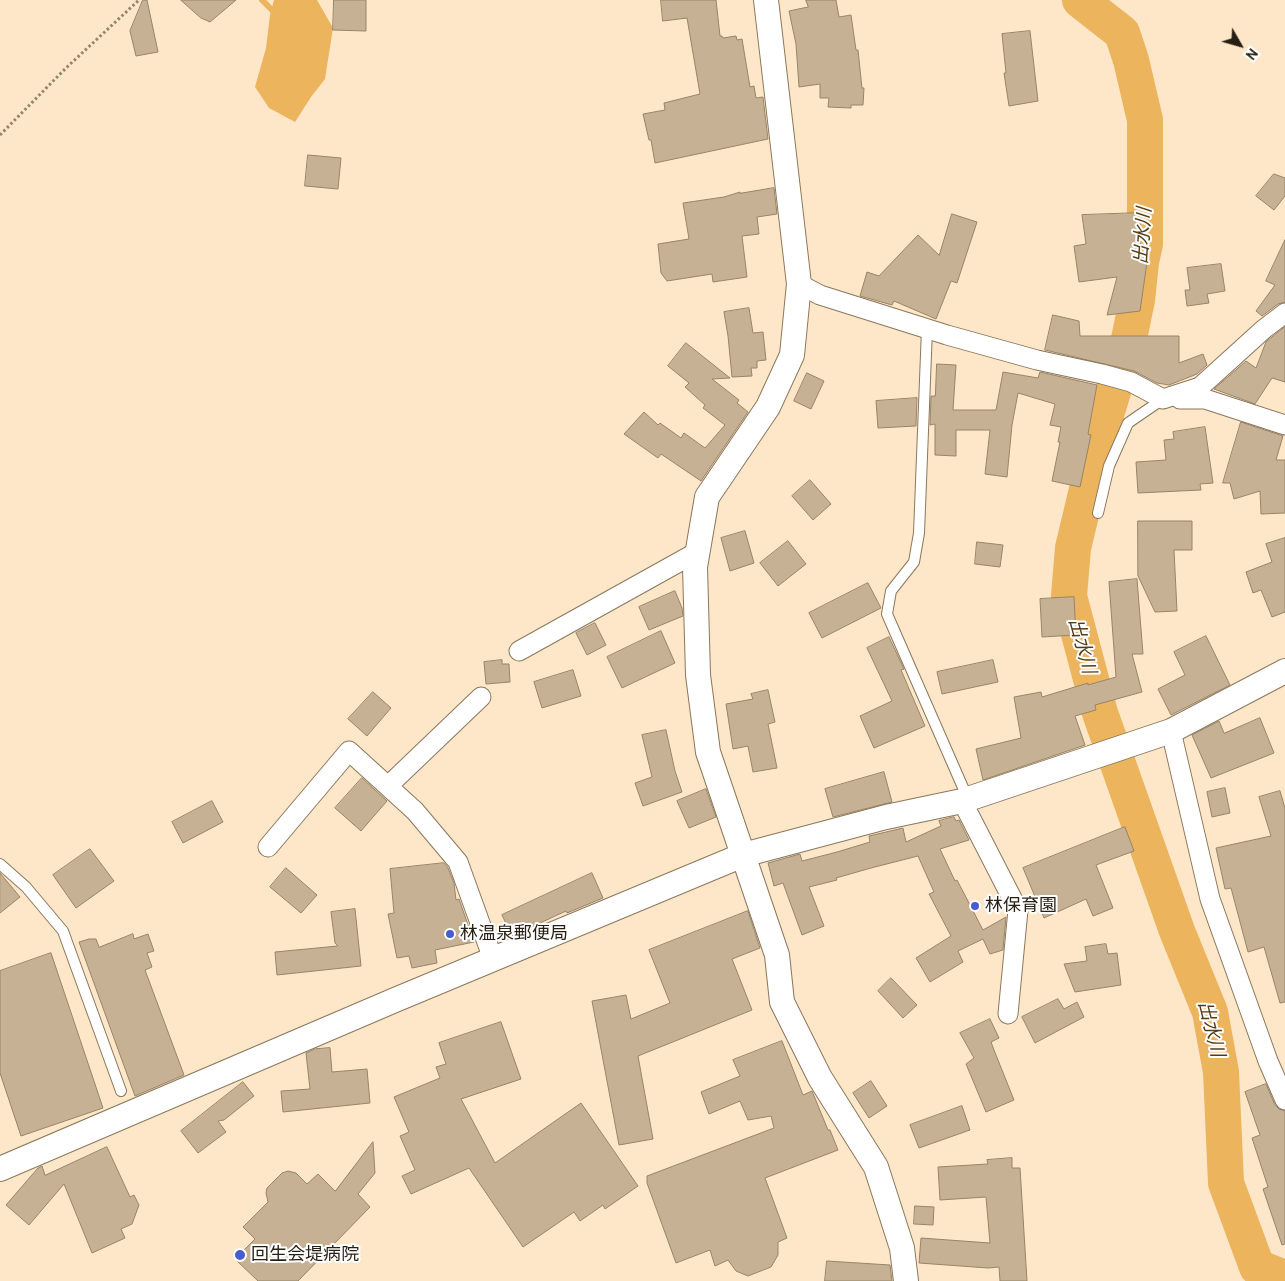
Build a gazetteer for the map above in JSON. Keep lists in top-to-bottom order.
{
  "water": ["出水川"],
  "places": ["林保育園", "林温泉郵便局", "回生会堤病院"],
  "north": "bottom right"
}
